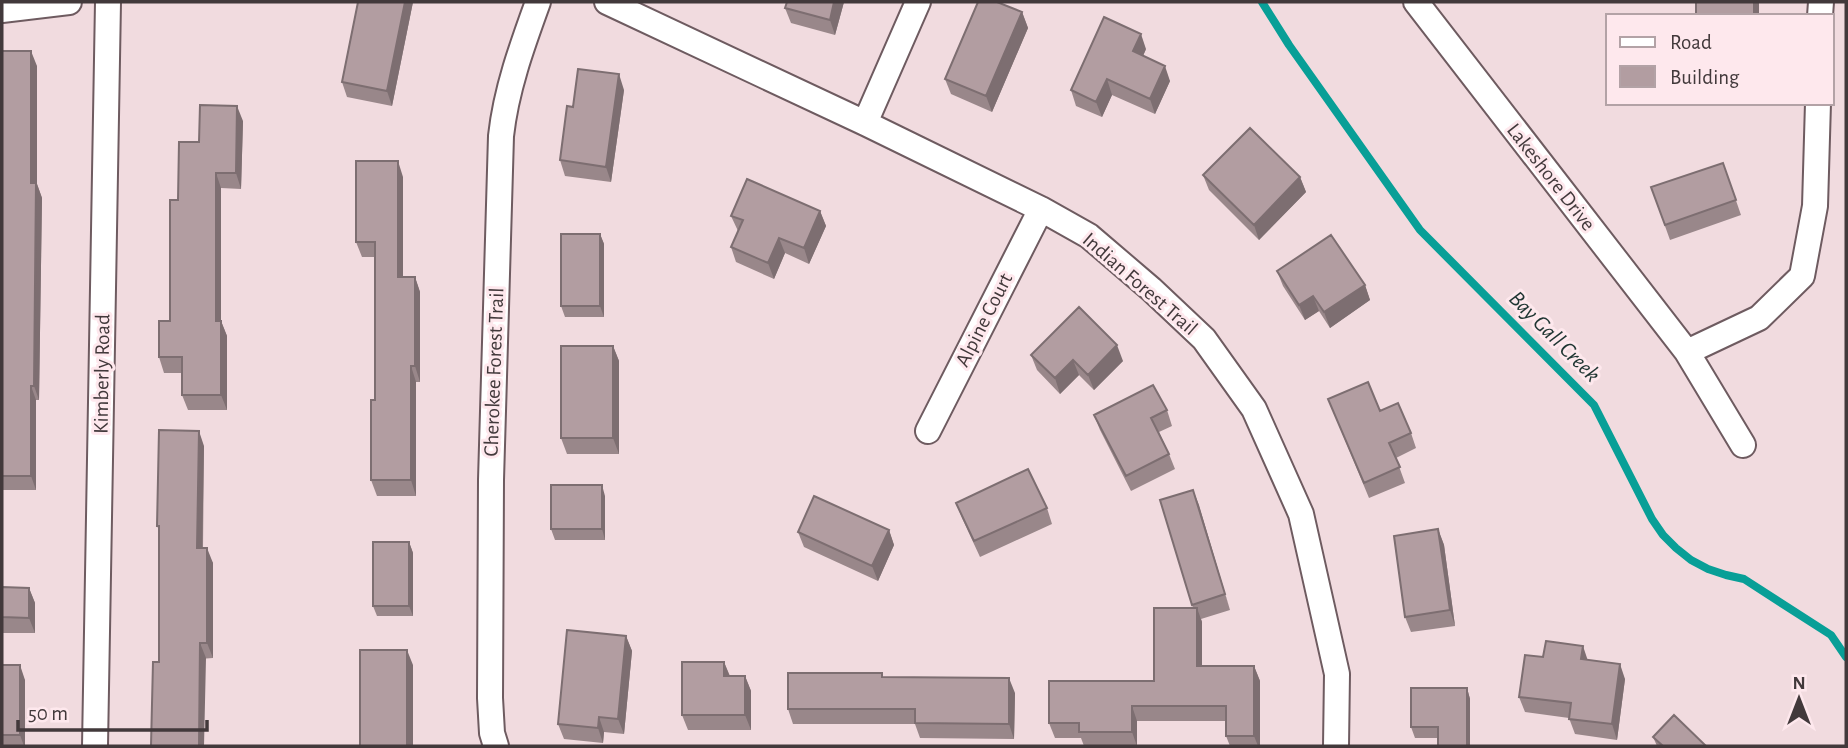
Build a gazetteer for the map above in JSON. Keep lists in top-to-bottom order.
{
  "streets": {
    "street": [
      "Lakeshore Drive",
      "Indian Forest Trail",
      "Alpine Court",
      "Cherokee Forest Trail",
      "Kimberly Road"
    ]
  },
  "crossings": [
    ["Indian Forest Trail", "Alpine Court"]
  ],
  "water": ["Bay Gall Creek"],
  "legend": ["Road", "Building"],
  "scale_bar": "50 m",
  "north": "top"
}
